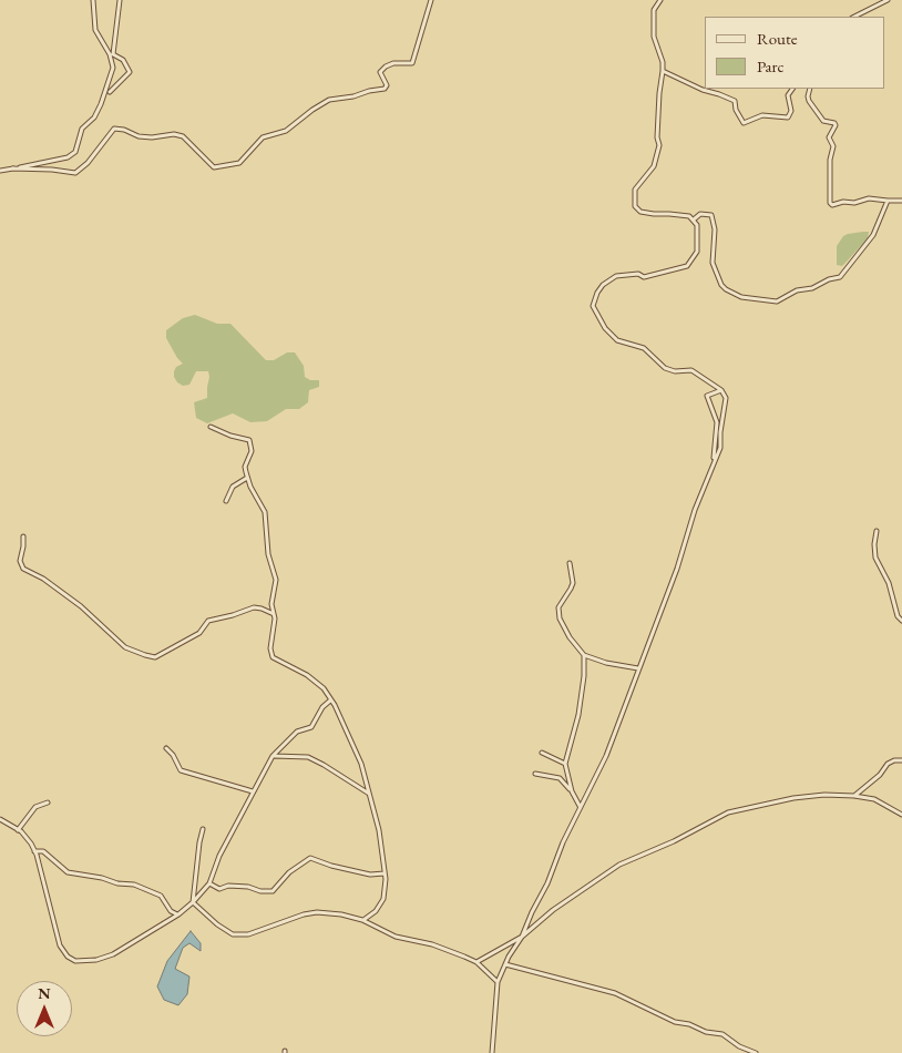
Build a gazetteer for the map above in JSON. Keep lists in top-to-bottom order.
{
  "legend": ["Route", "Parc"],
  "north": "top"
}
